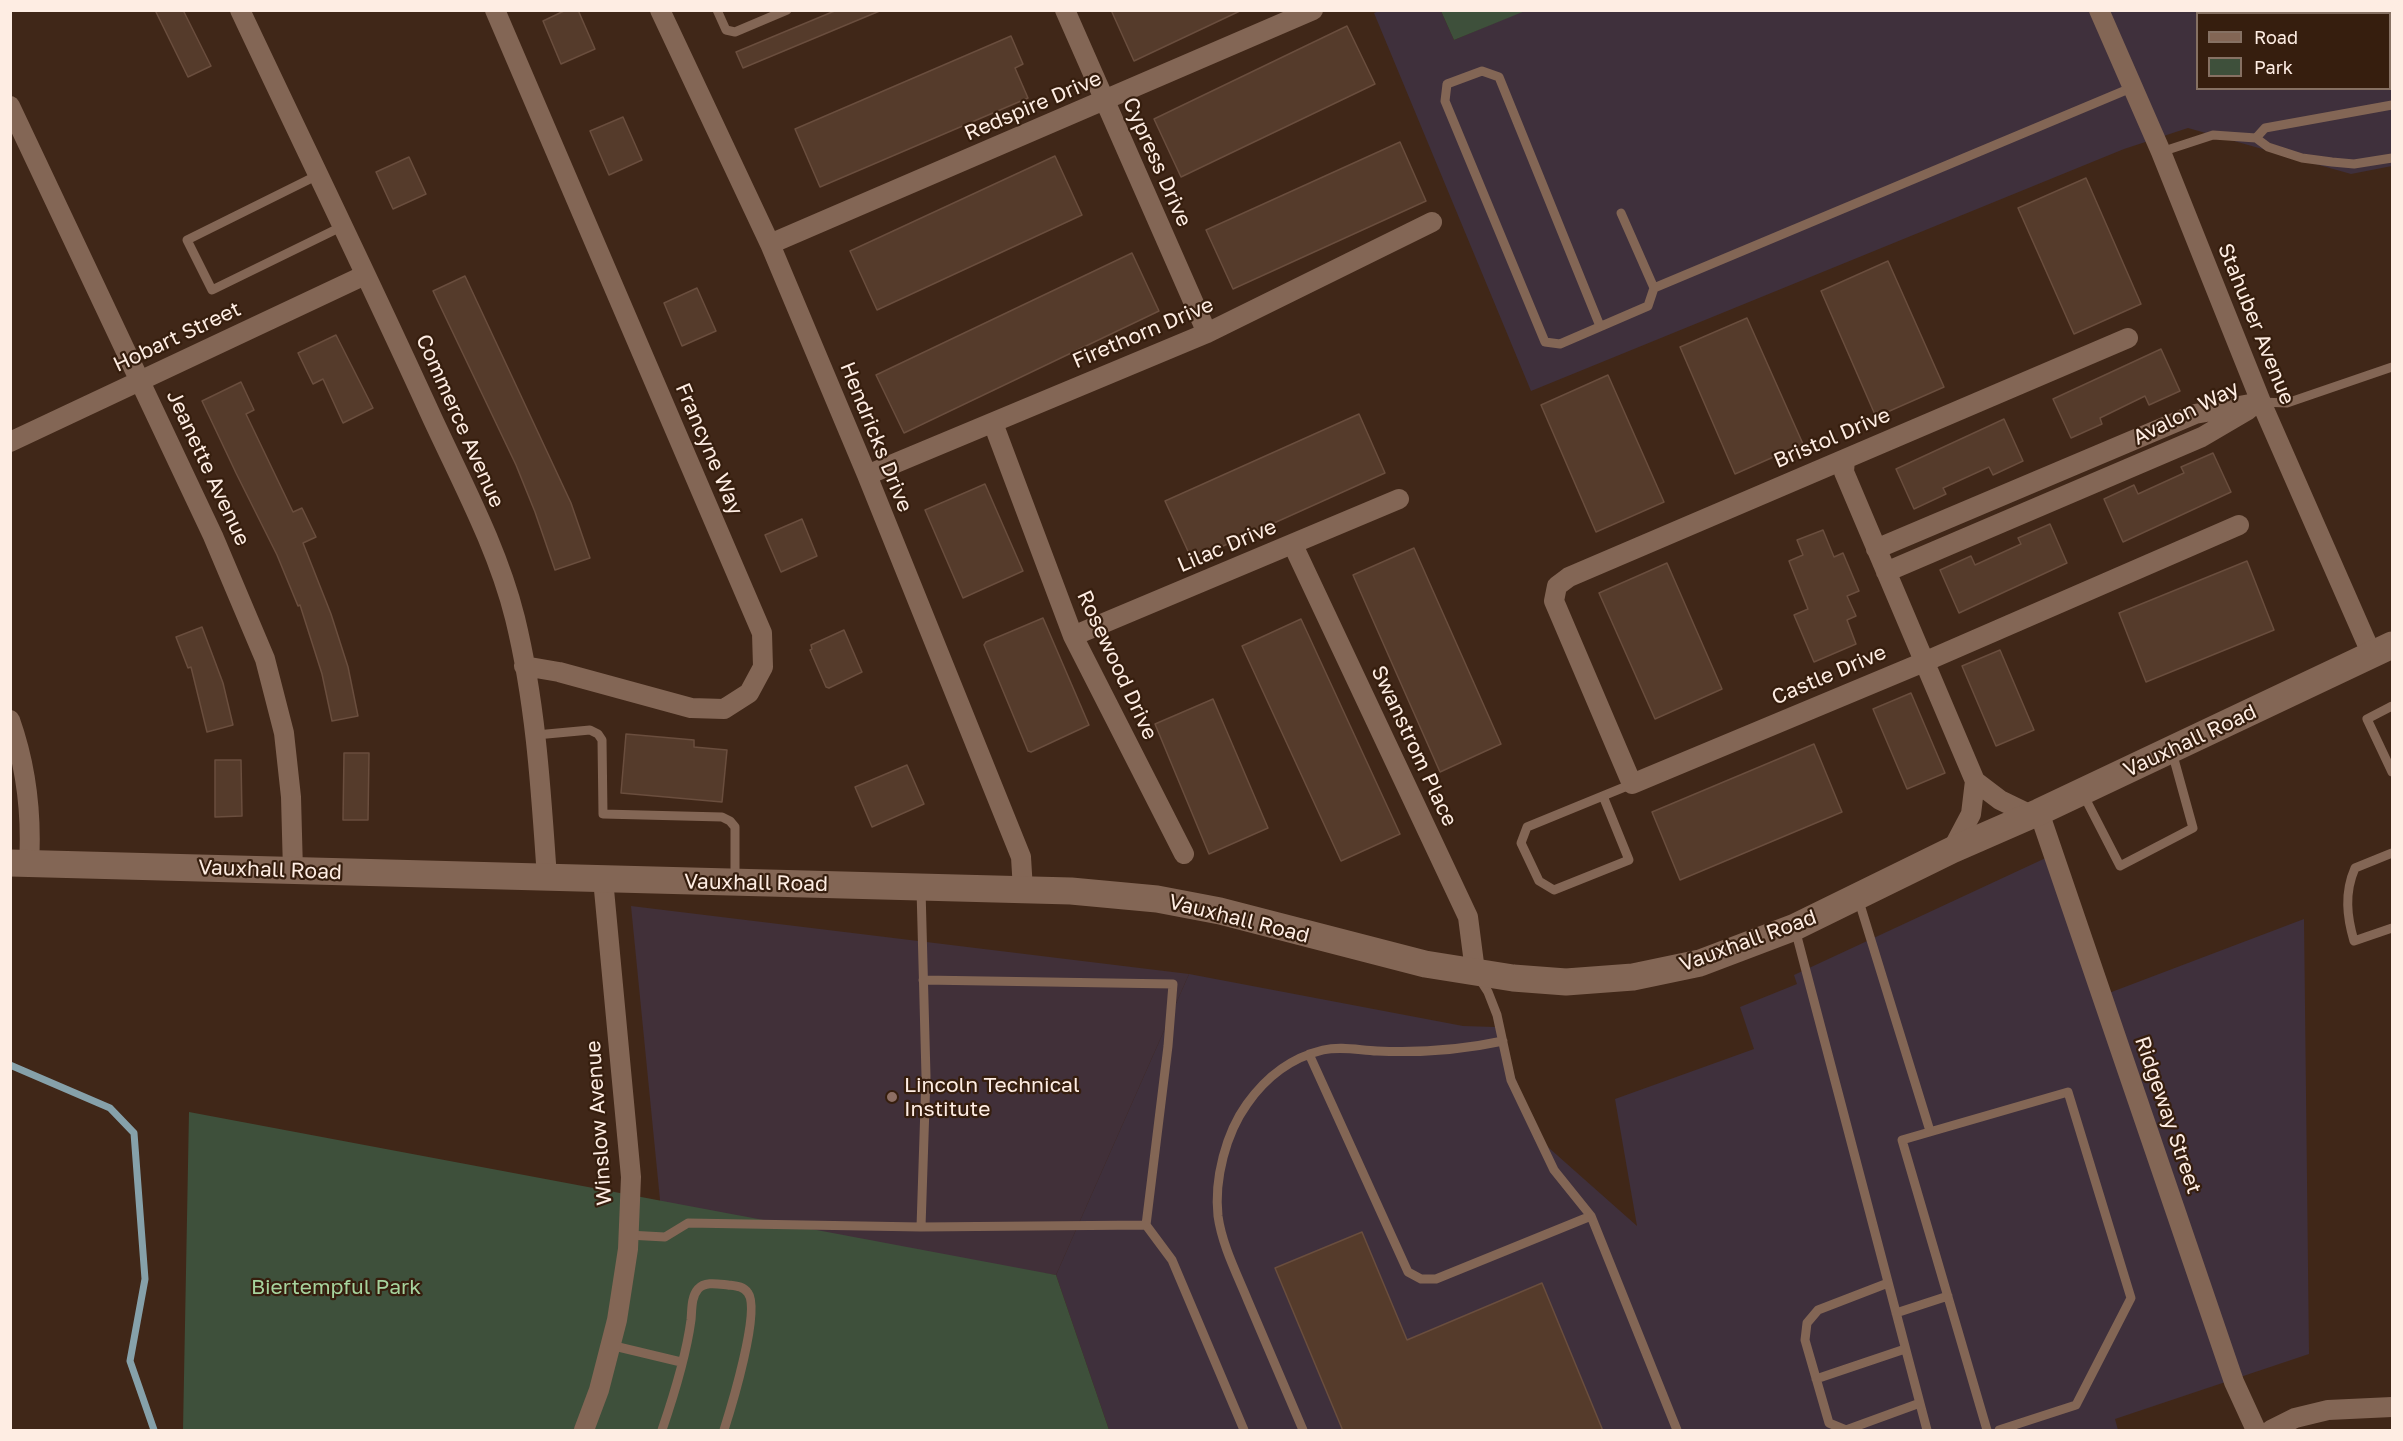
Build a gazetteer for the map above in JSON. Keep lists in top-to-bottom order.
{
  "streets": {
    "street": [
      "Redspire Drive",
      "Cypress Drive",
      "Stahuber Avenue",
      "Firethorn Drive",
      "Hobart Street",
      "Avalon Way",
      "Commerce Avenue",
      "Hendricks Drive",
      "Bristol Drive",
      "Francyne Way",
      "Jeanette Avenue",
      "Lilac Drive",
      "Rosewood Drive",
      "Castle Drive",
      "Vauxhall Road",
      "Swanstrom Place",
      "Ridgeway Street",
      "Winslow Avenue"
    ]
  },
  "crossings": [
    ["Redspire Drive", "Cypress Drive"],
    ["Redspire Drive", "Hendricks Drive"],
    ["Cypress Drive", "Firethorn Drive"],
    ["Stahuber Avenue", "Avalon Way"],
    ["Stahuber Avenue", "Vauxhall Road"],
    ["Firethorn Drive", "Hendricks Drive"],
    ["Firethorn Drive", "Rosewood Drive"],
    ["Hobart Street", "Commerce Avenue"],
    ["Hobart Street", "Jeanette Avenue"],
    ["Commerce Avenue", "Francyne Way"],
    ["Commerce Avenue", "Vauxhall Road"],
    ["Hendricks Drive", "Vauxhall Road"],
    ["Bristol Drive", "Castle Drive"],
    ["Jeanette Avenue", "Vauxhall Road"],
    ["Lilac Drive", "Rosewood Drive"],
    ["Lilac Drive", "Swanstrom Place"],
    ["Vauxhall Road", "Swanstrom Place"],
    ["Vauxhall Road", "Ridgeway Street"],
    ["Vauxhall Road", "Winslow Avenue"]
  ],
  "parks": ["Biertempful Park"],
  "places": ["Lincoln Technical Institute"],
  "legend": ["Road", "Park"]
}
